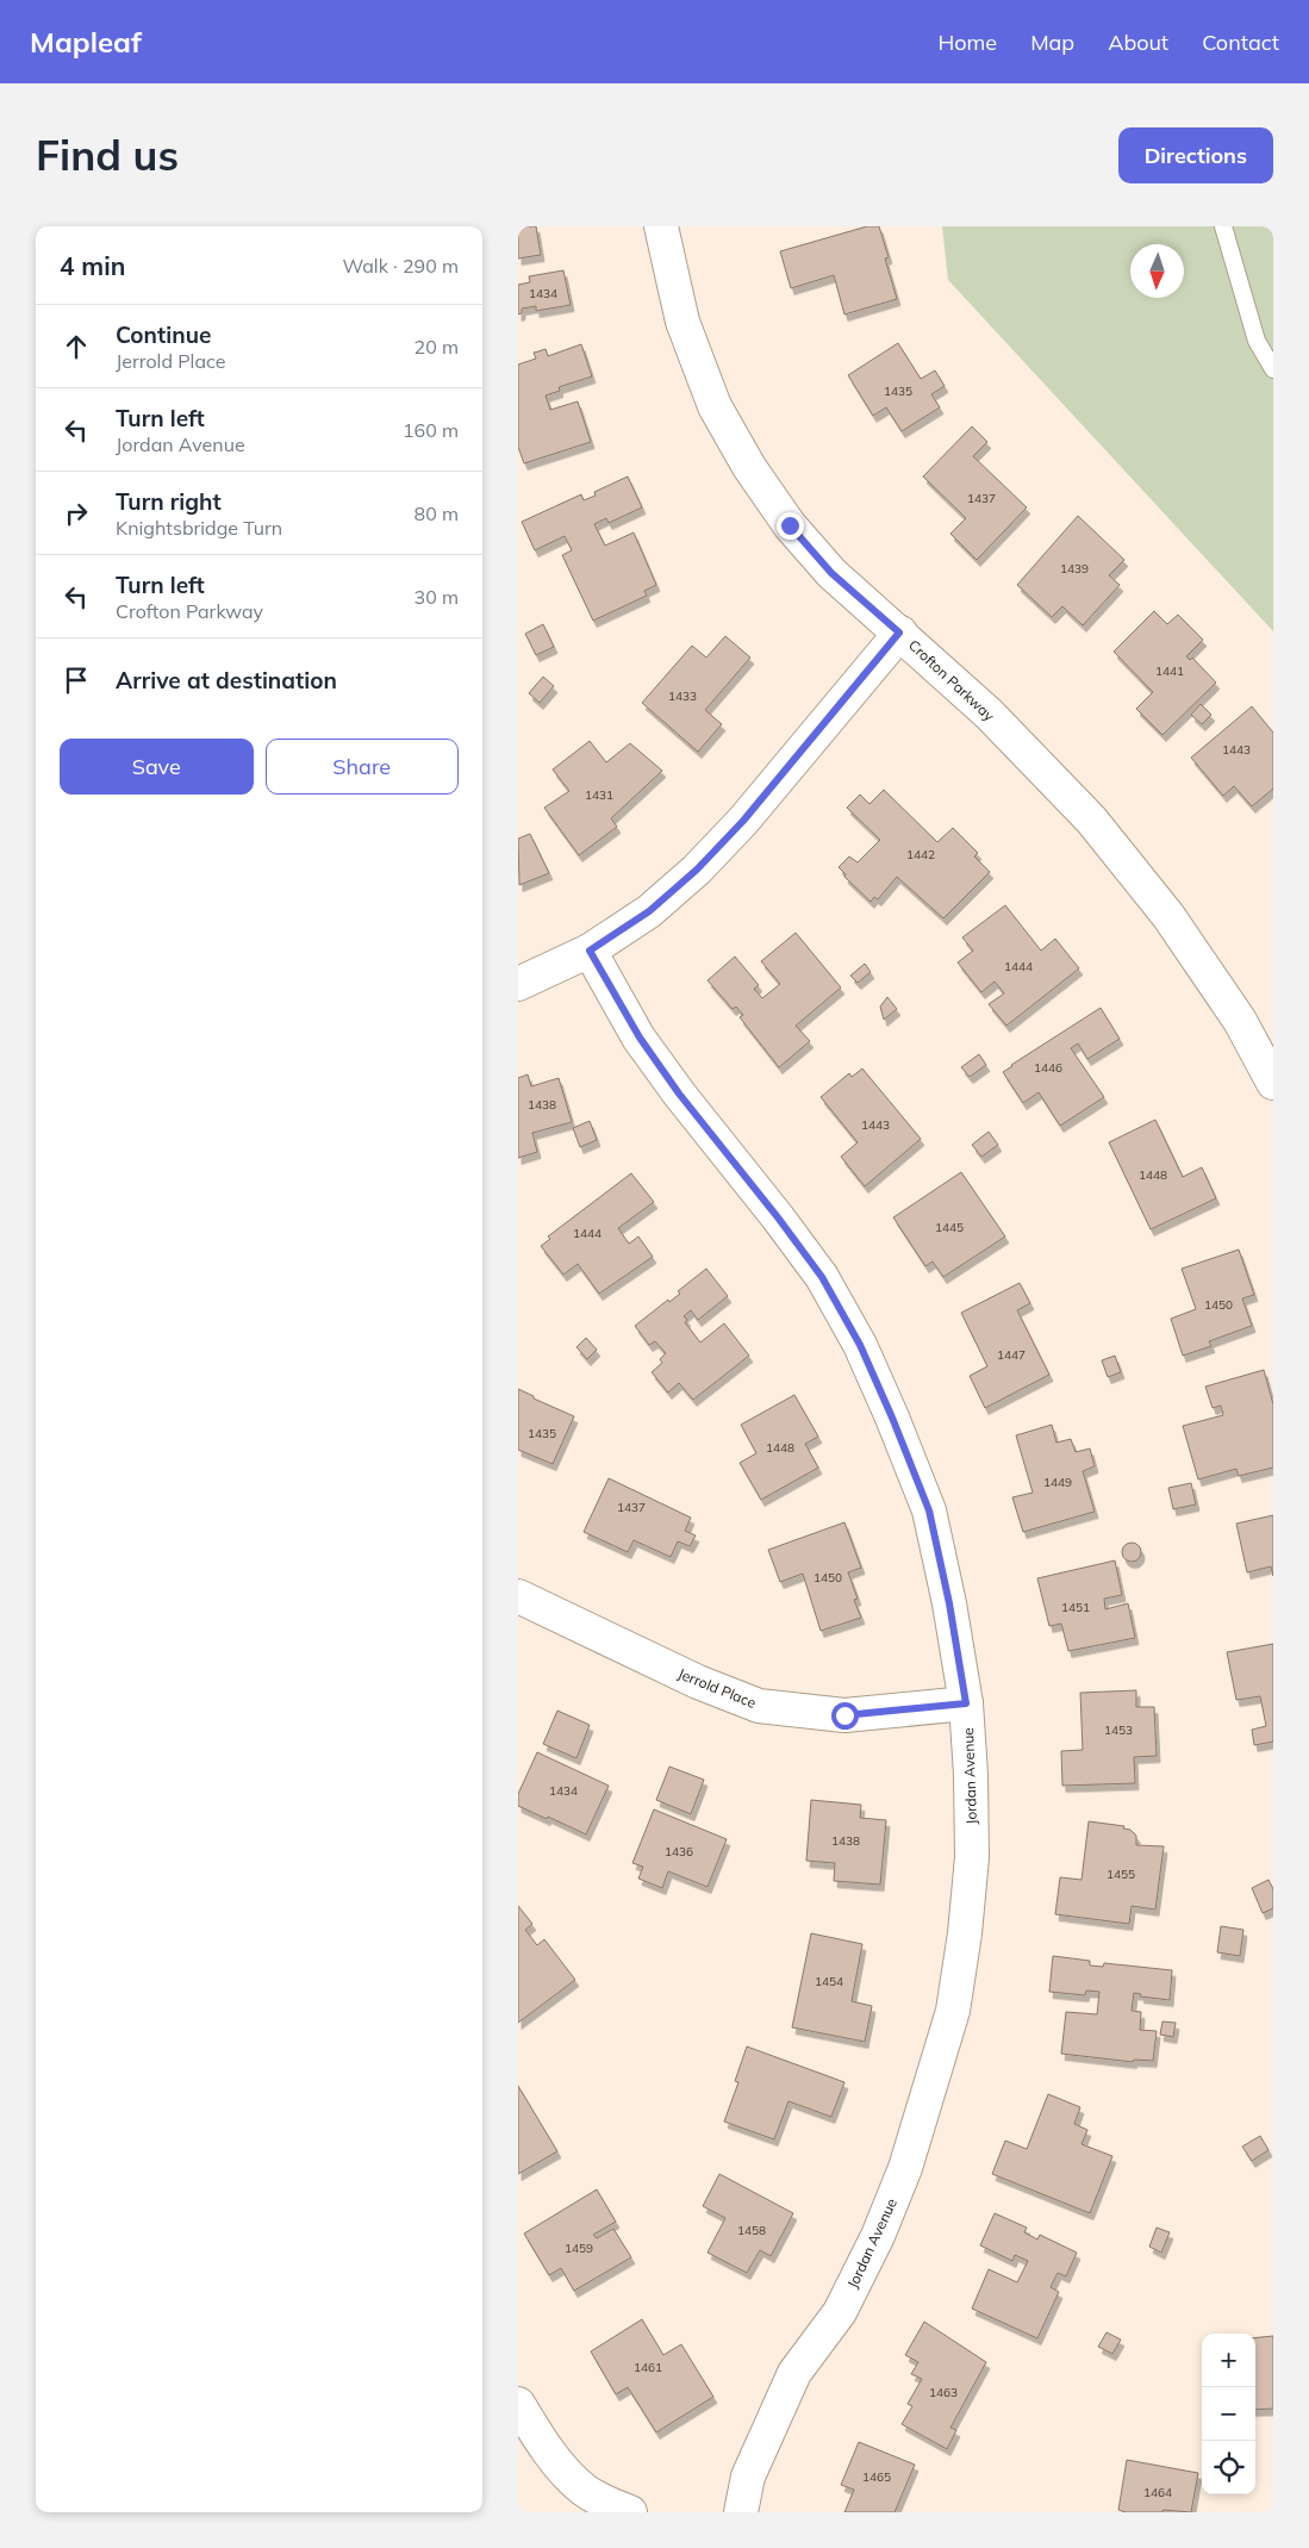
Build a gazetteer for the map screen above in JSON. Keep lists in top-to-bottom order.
{
  "streets": {
    "street": ["Crofton Parkway", "Jerrold Place", "Jordan Avenue"]
  },
  "crossings": [
    ["Jerrold Place", "Jordan Avenue"]
  ],
  "house_numbers": [
    "1434",
    "1435",
    "1437",
    "1439",
    "1441",
    "1433",
    "1443",
    "1431",
    "1442",
    "1444",
    "1446",
    "1438",
    "1443",
    "1448",
    "1445",
    "1444",
    "1450",
    "1447",
    "1435",
    "1448",
    "1449",
    "1437",
    "1450",
    "1451",
    "1453",
    "1434",
    "1438",
    "1436",
    "1455",
    "1454",
    "1458",
    "1459",
    "1461",
    "1463",
    "1465",
    "1464"
  ],
  "north": "bottom",
  "page": {
    "header": "Mapleaf",
    "nav": [
      "Home",
      "Map",
      "About",
      "Contact"
    ],
    "buttons": [
      "Directions",
      ["Save", "Share"]
    ],
    "title": "Find us",
    "heading": ["4 min", "Walk · 290 m"],
    "list": [
      ["Continue", "Jerrold Place", "20 m"],
      ["Turn left", "Jordan Avenue", "160 m"],
      ["Turn right", "Knightsbridge Turn", "80 m"],
      ["Turn left", "Crofton Parkway", "30 m"],
      "Arrive at destination"
    ],
    "map_buttons": ["+", "−"]
  }
}
